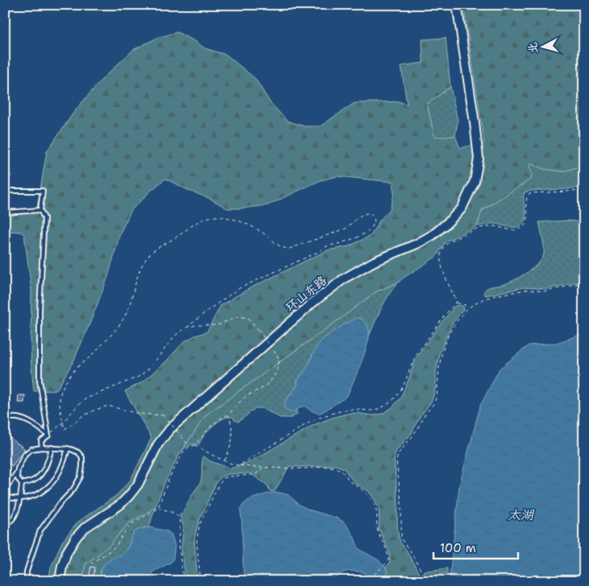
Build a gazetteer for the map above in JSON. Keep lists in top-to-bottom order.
{
  "streets": {
    "street": ["环山东路"]
  },
  "water": ["太湖"],
  "scale_bar": "100 m",
  "north": "left"
}
